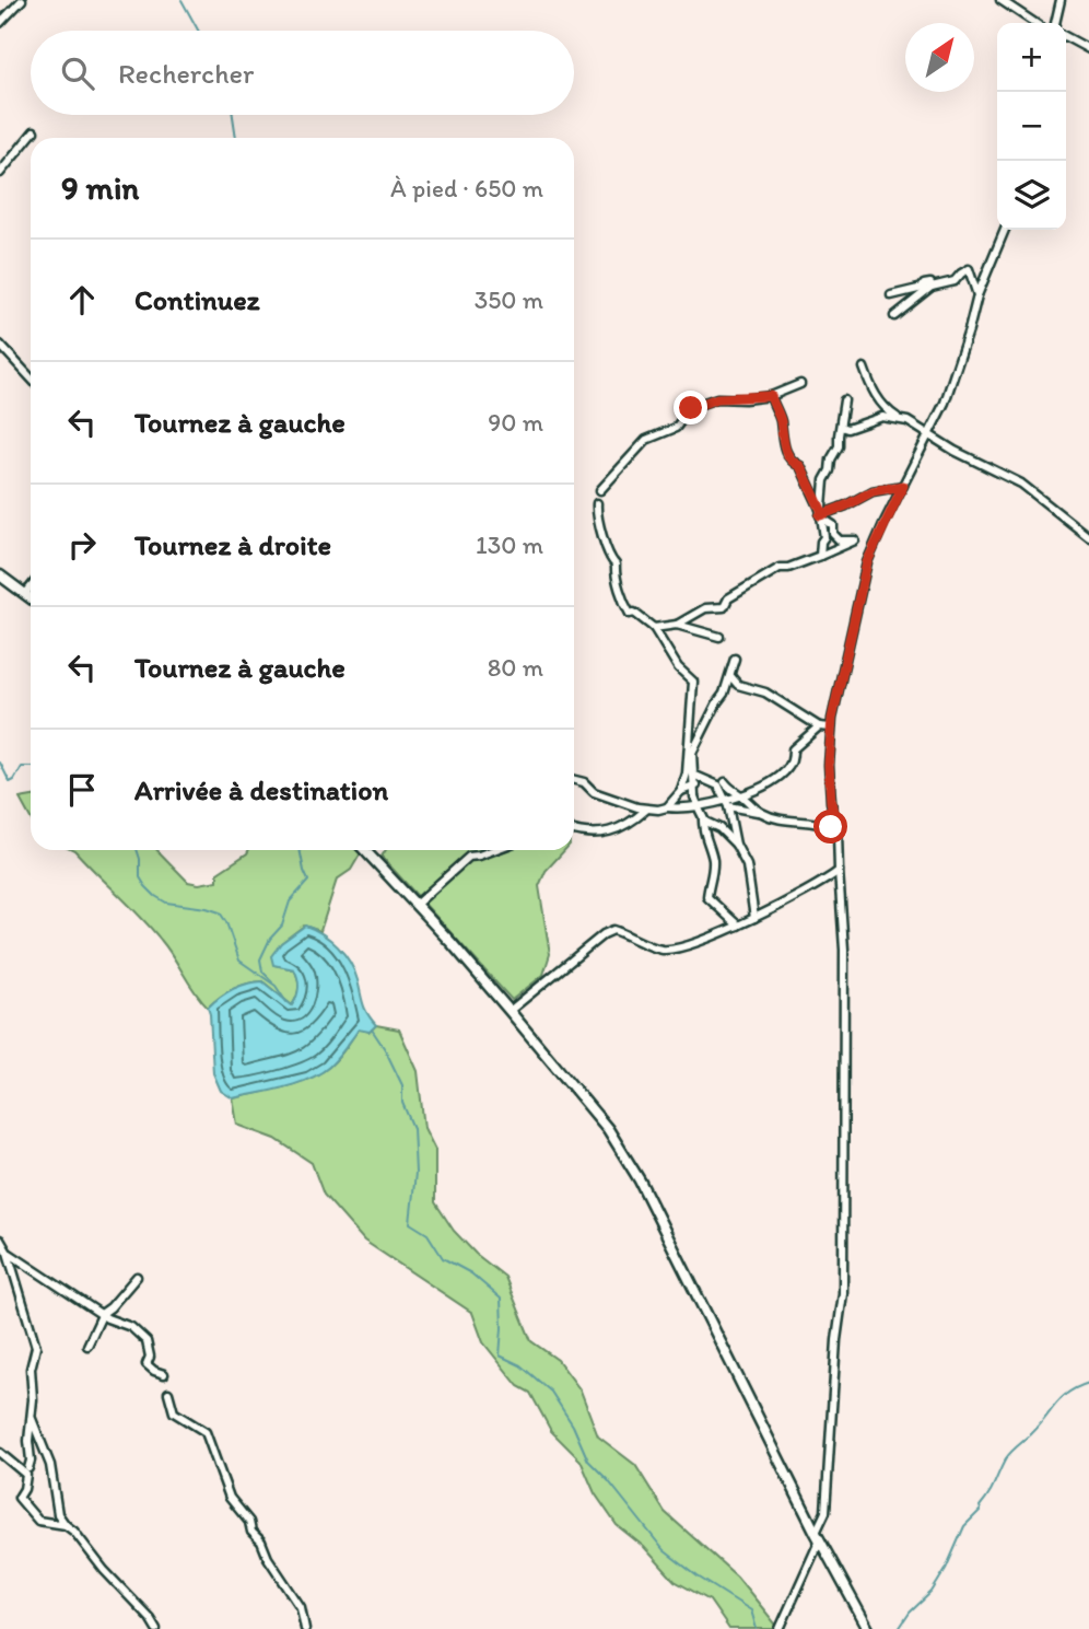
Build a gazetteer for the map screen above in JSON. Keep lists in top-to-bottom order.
{
  "north": "top right",
  "page": {
    "map_buttons": ["+", "−"],
    "search": "Rechercher",
    "heading": ["9 min", "À pied · 650 m"],
    "list": [
      ["Continuez", "350 m"],
      ["Tournez à gauche", "90 m"],
      ["Tournez à droite", "130 m"],
      ["Tournez à gauche", "80 m"],
      "Arrivée à destination"
    ]
  }
}
